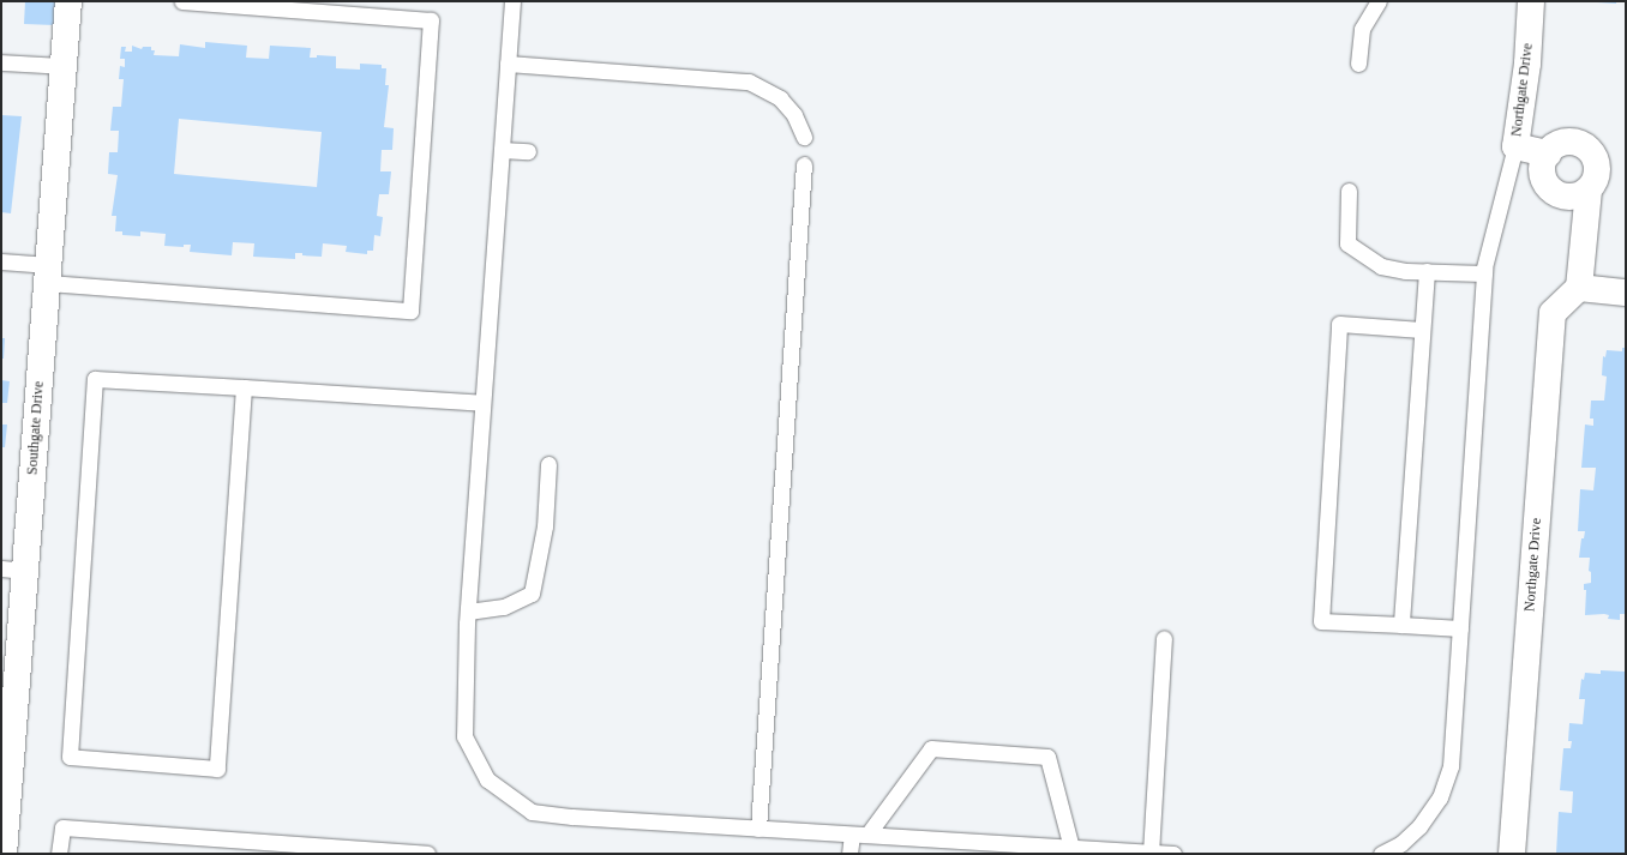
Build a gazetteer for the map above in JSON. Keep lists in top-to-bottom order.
{
  "streets": {
    "street": ["Northgate Drive", "Southgate Drive"]
  }
}
